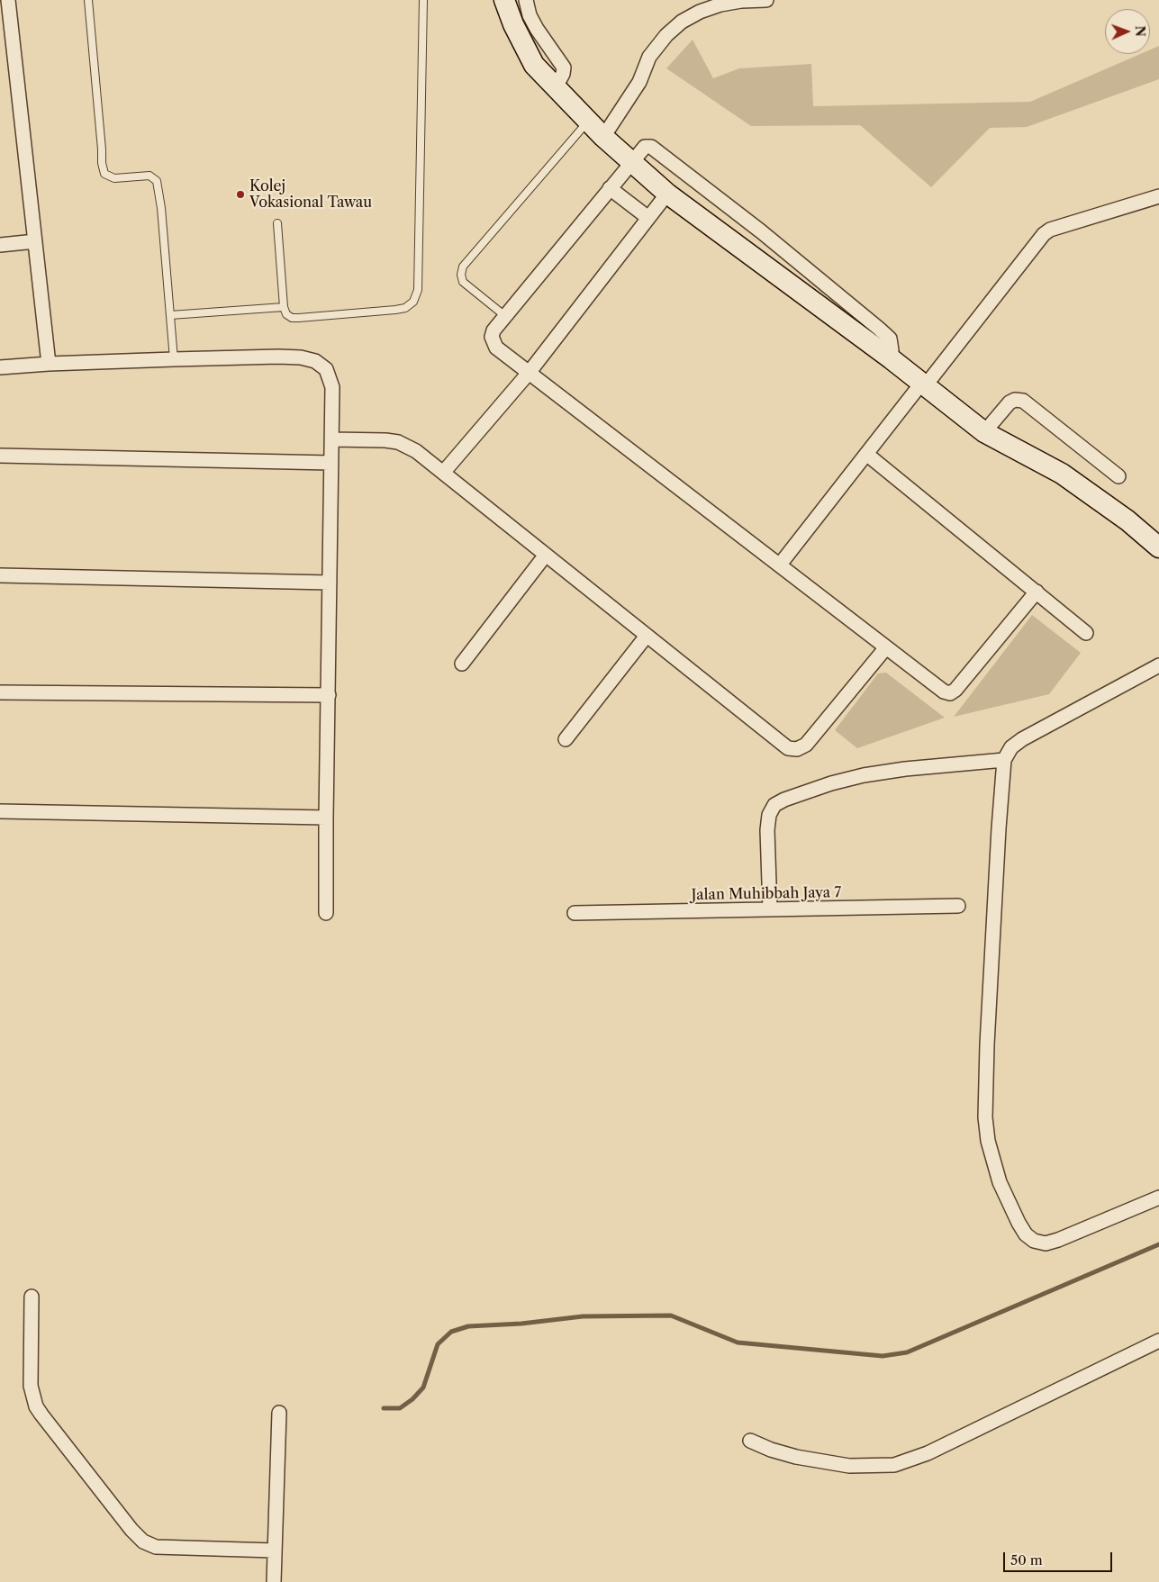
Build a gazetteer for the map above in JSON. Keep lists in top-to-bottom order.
{
  "streets": {
    "street": ["Jalan Muhibbah Jaya 7"]
  },
  "places": ["Kolej Vokasional Tawau"],
  "scale_bar": "50 m",
  "north": "right"
}
